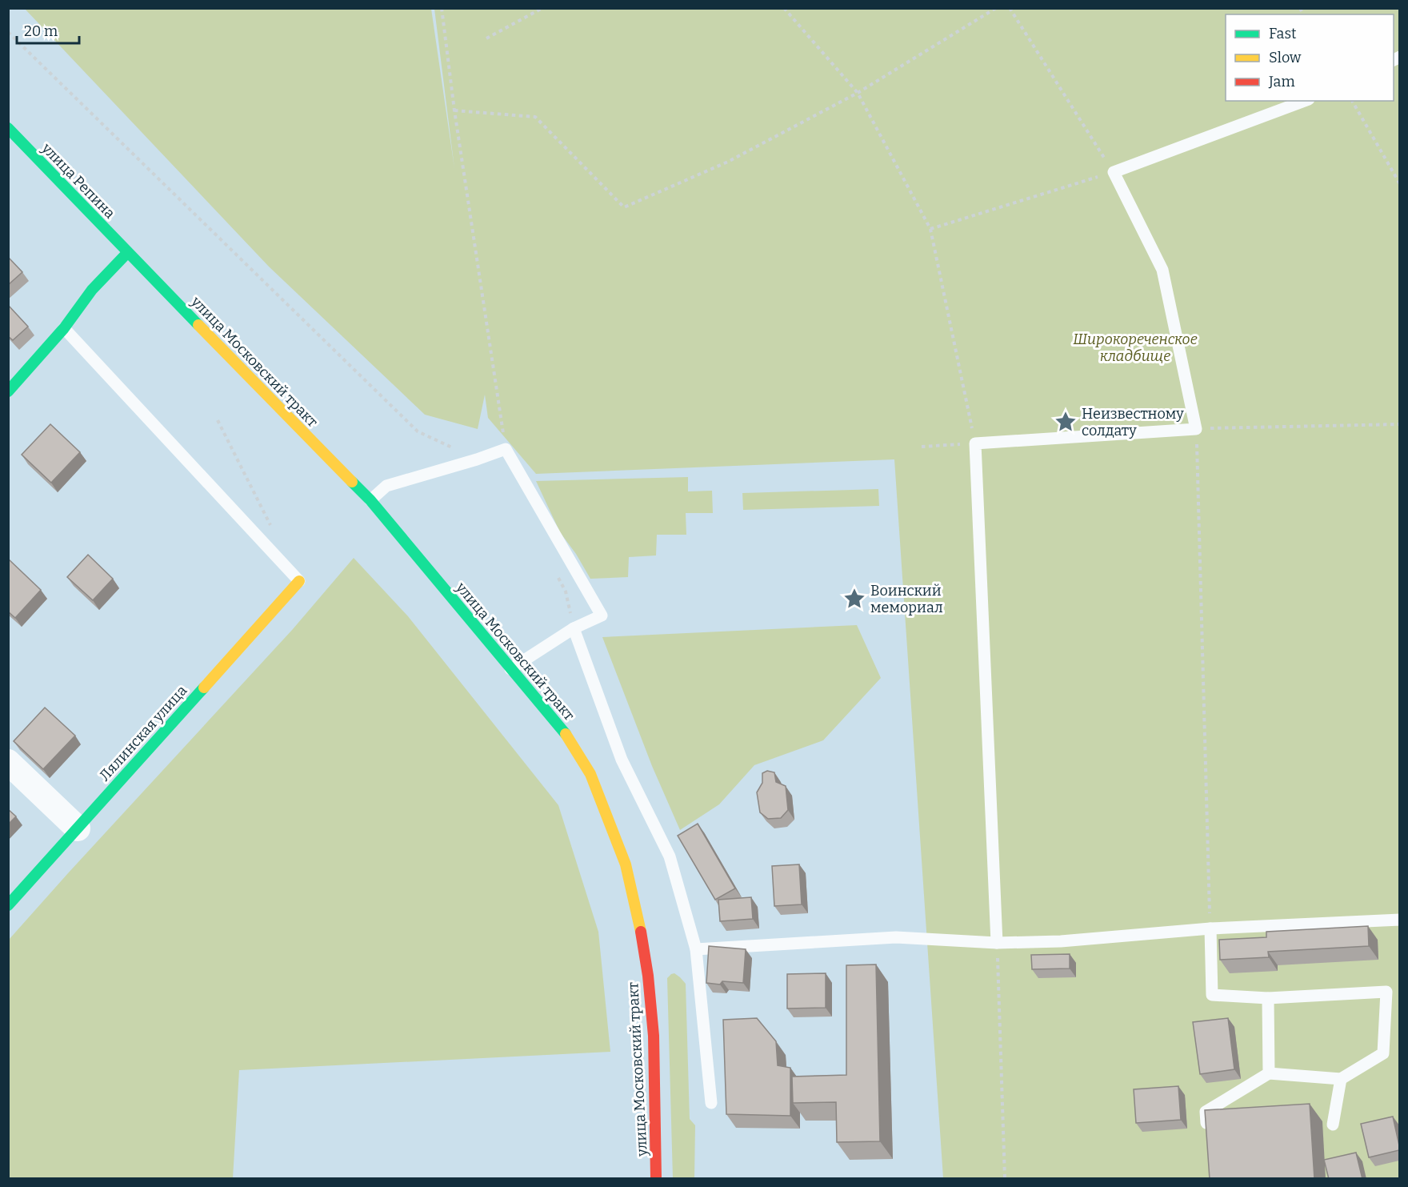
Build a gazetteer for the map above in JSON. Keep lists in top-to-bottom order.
{
  "streets": {
    "main road": ["улица Репина", "улица Московский тракт", "Лялинская улица"]
  },
  "crossings": [
    ["улица Репина", "улица Московский тракт"]
  ],
  "parks": ["Широкореченское кладбище"],
  "places": {
    "place": ["Неизвестному солдату", "Воинский мемориал"]
  },
  "legend": ["Fast", "Slow", "Jam"],
  "scale_bar": "20 m"
}
